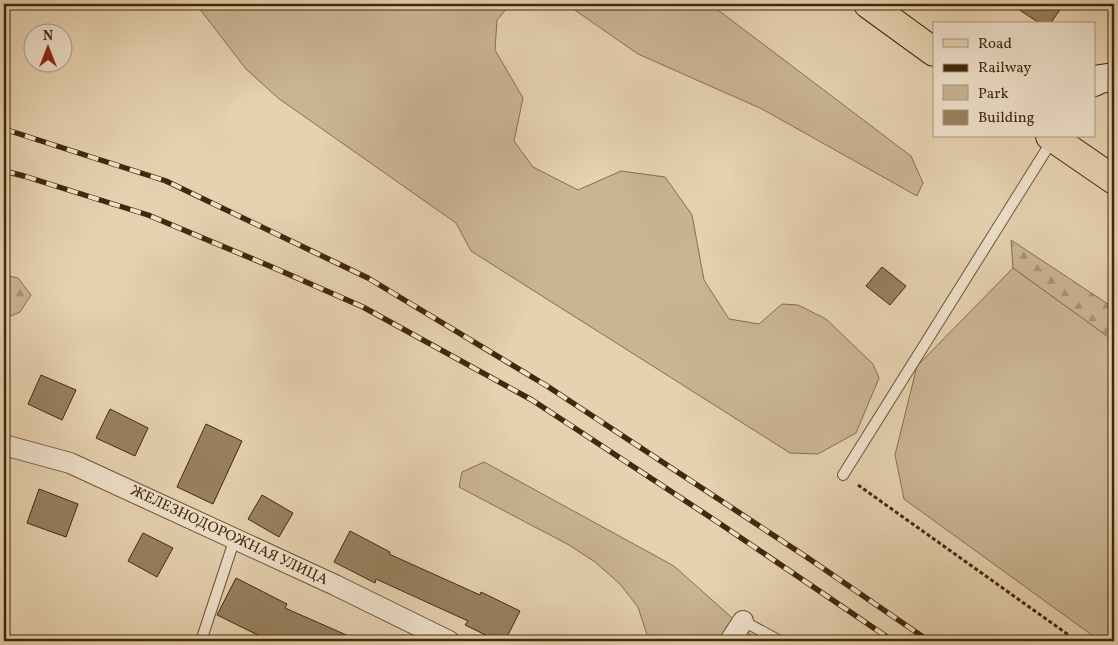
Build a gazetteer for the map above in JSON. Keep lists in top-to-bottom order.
{
  "streets": {
    "street": ["ЖЕЛЕЗНОДОРОЖНАЯ УЛИЦА"]
  },
  "legend": [
    "Road",
    "Railway",
    "Park",
    "Building"
  ],
  "north": "top"
}
